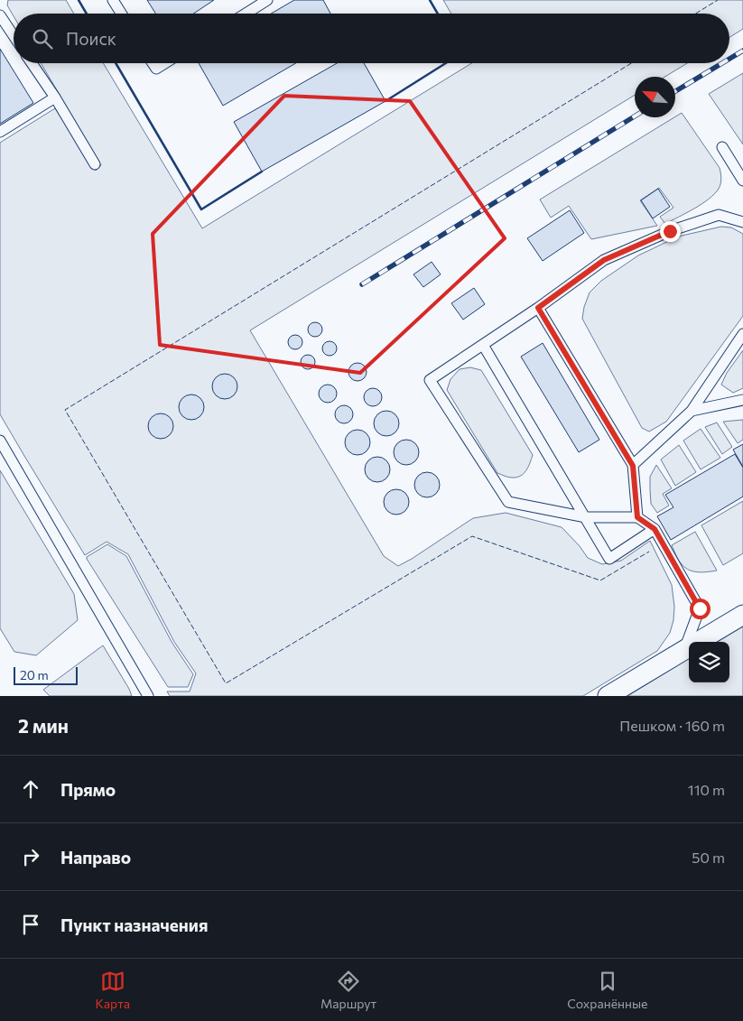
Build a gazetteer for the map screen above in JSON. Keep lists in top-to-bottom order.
{
  "scale_bar": "20 m",
  "north": "top left",
  "page": {
    "search": "Поиск",
    "scale": "20 m",
    "heading": ["2 мин", "Пешком · 160 m"],
    "list": [
      ["Прямо", "110 m"],
      ["Направо", "50 m"],
      "Пункт назначения"
    ],
    "nav": ["Карта", "Маршрут", "Сохранённые"]
  }
}
